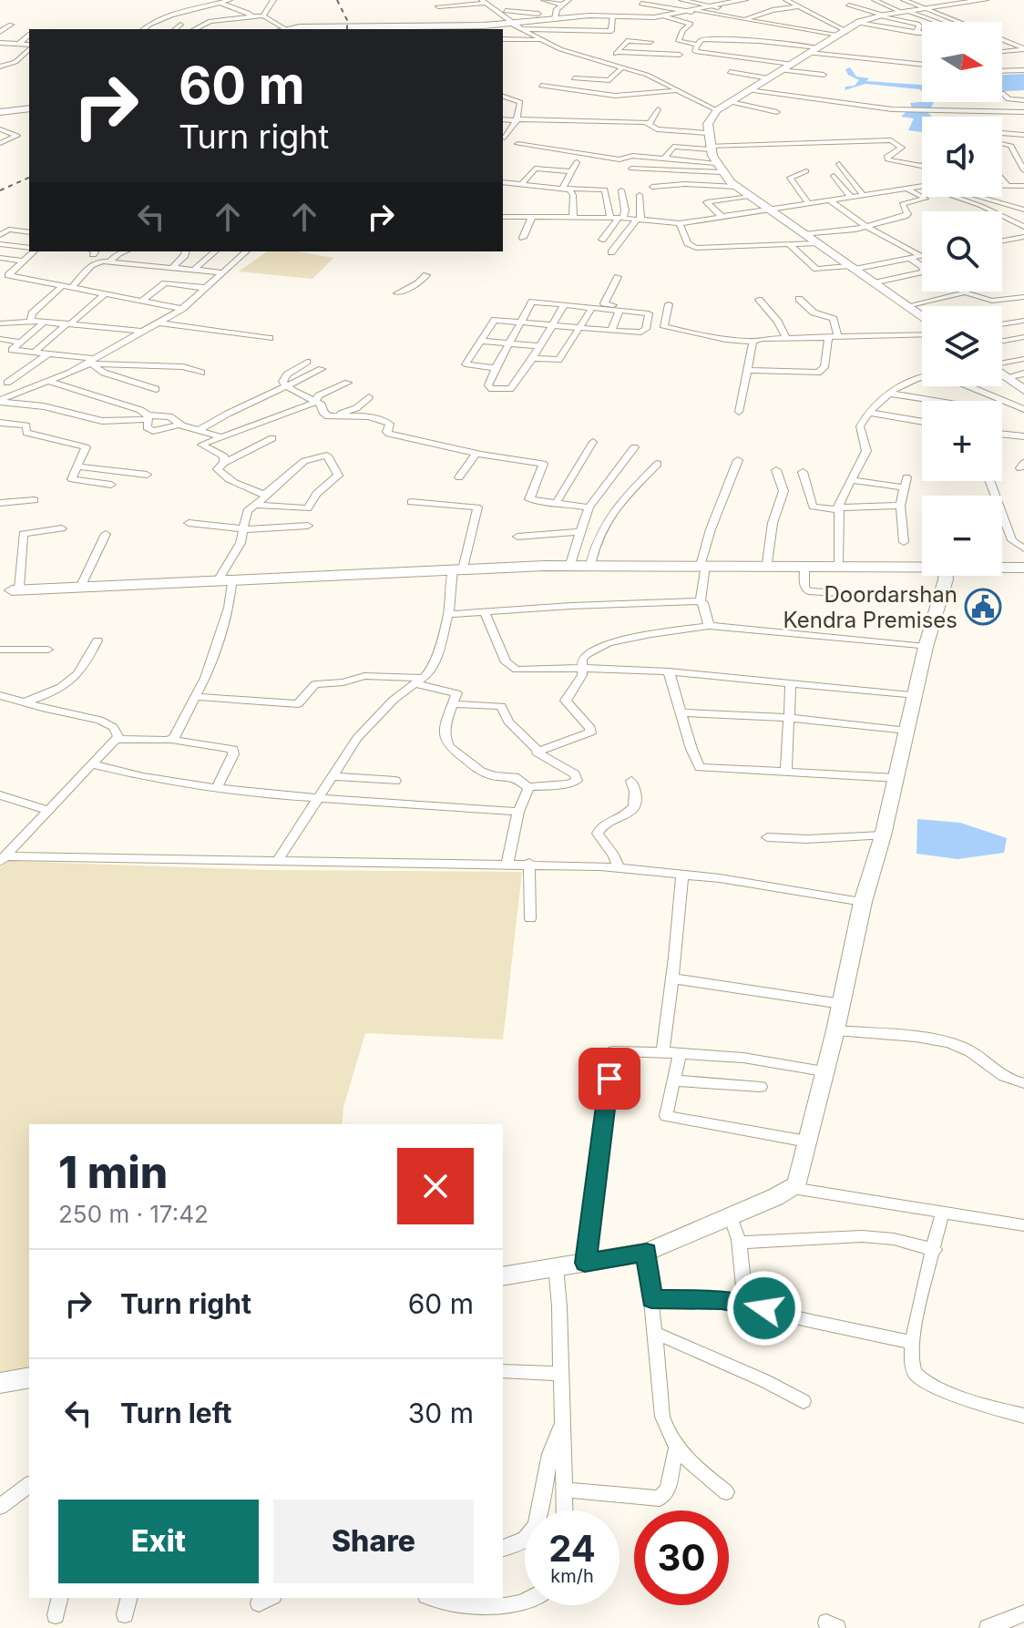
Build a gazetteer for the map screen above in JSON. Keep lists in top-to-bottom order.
{
  "places": {
    "public building": ["Doordarshan Kendra Premises"]
  },
  "north": "right",
  "page": {
    "map_buttons": ["+", "−"],
    "turn": ["60 m", "Turn right"],
    "heading": ["1 min", "250 m · 17:42"],
    "list": [
      {
        "name": "Turn right",
        "value": "60 m"
      },
      {
        "name": "Turn left",
        "value": "30 m"
      }
    ],
    "buttons": ["Exit", "Share"],
    "speed": "24 km/h",
    "limit": "30"
  }
}
